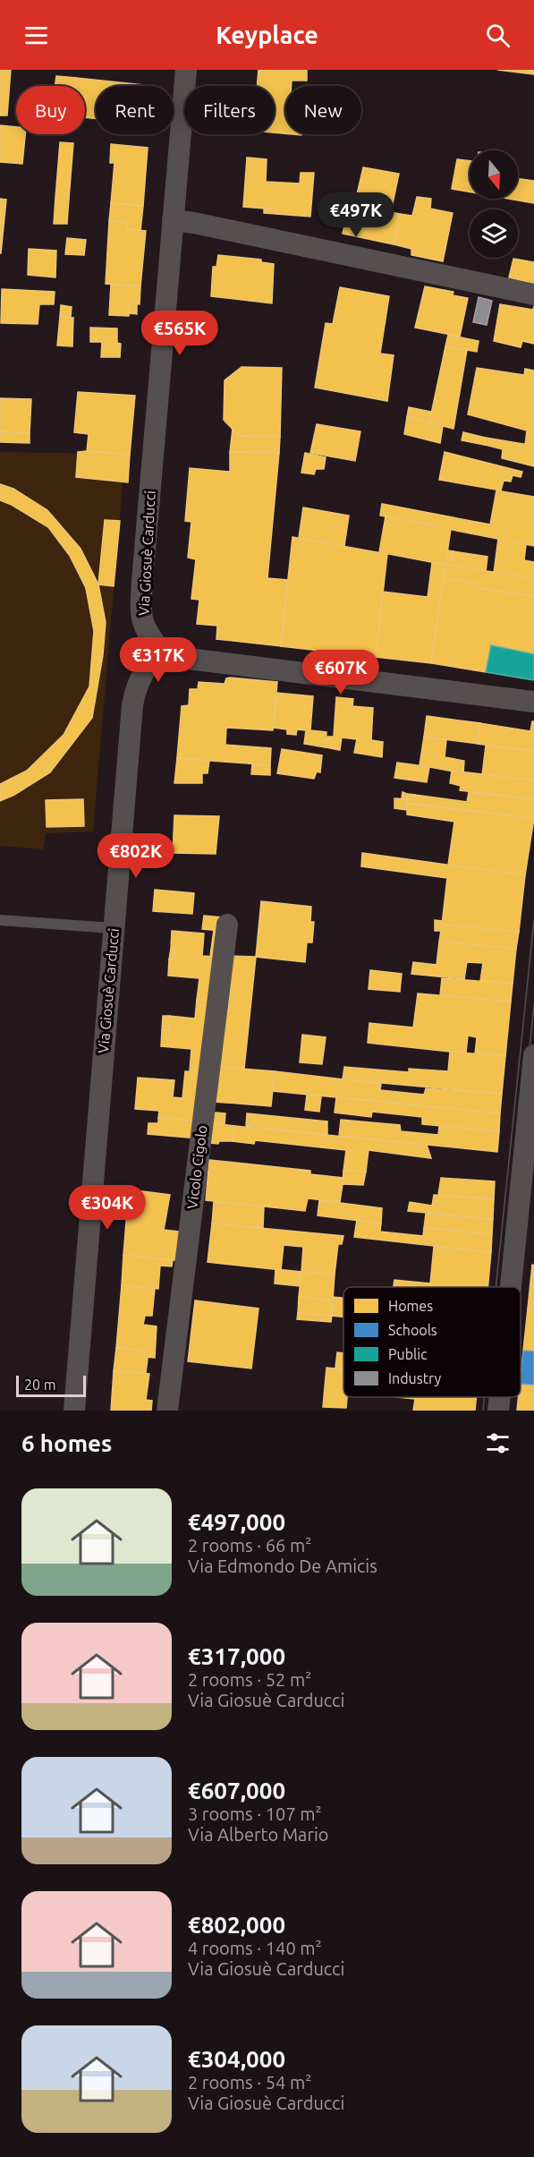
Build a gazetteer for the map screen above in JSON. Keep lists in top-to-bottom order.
{
  "streets": {
    "street": ["Via Giosuè Carducci", "Vicolo Cigolo"]
  },
  "legend": [
    "Homes",
    "Schools",
    "Public",
    "Industry"
  ],
  "scale_bar": "20 m",
  "north": "bottom",
  "page": {
    "header": "Keyplace",
    "chip": [
      "Buy",
      "Rent",
      "Filters",
      "New"
    ],
    "price": [
      "€497K",
      "€565K",
      "€317K",
      "€607K",
      "€802K",
      "€304K"
    ],
    "scale": "20 m",
    "heading": "6 homes",
    "list": [
      {
        "name": "€497,000",
        "note": "2 rooms · 66 m² · Via Edmondo De Amicis"
      },
      {
        "name": "€317,000",
        "note": "2 rooms · 52 m² · Via Giosuè Carducci"
      },
      {
        "name": "€607,000",
        "note": "3 rooms · 107 m² · Via Alberto Mario"
      },
      {
        "name": "€802,000",
        "note": "4 rooms · 140 m² · Via Giosuè Carducci"
      },
      {
        "name": "€304,000",
        "note": "2 rooms · 54 m² · Via Giosuè Carducci"
      }
    ]
  }
}
